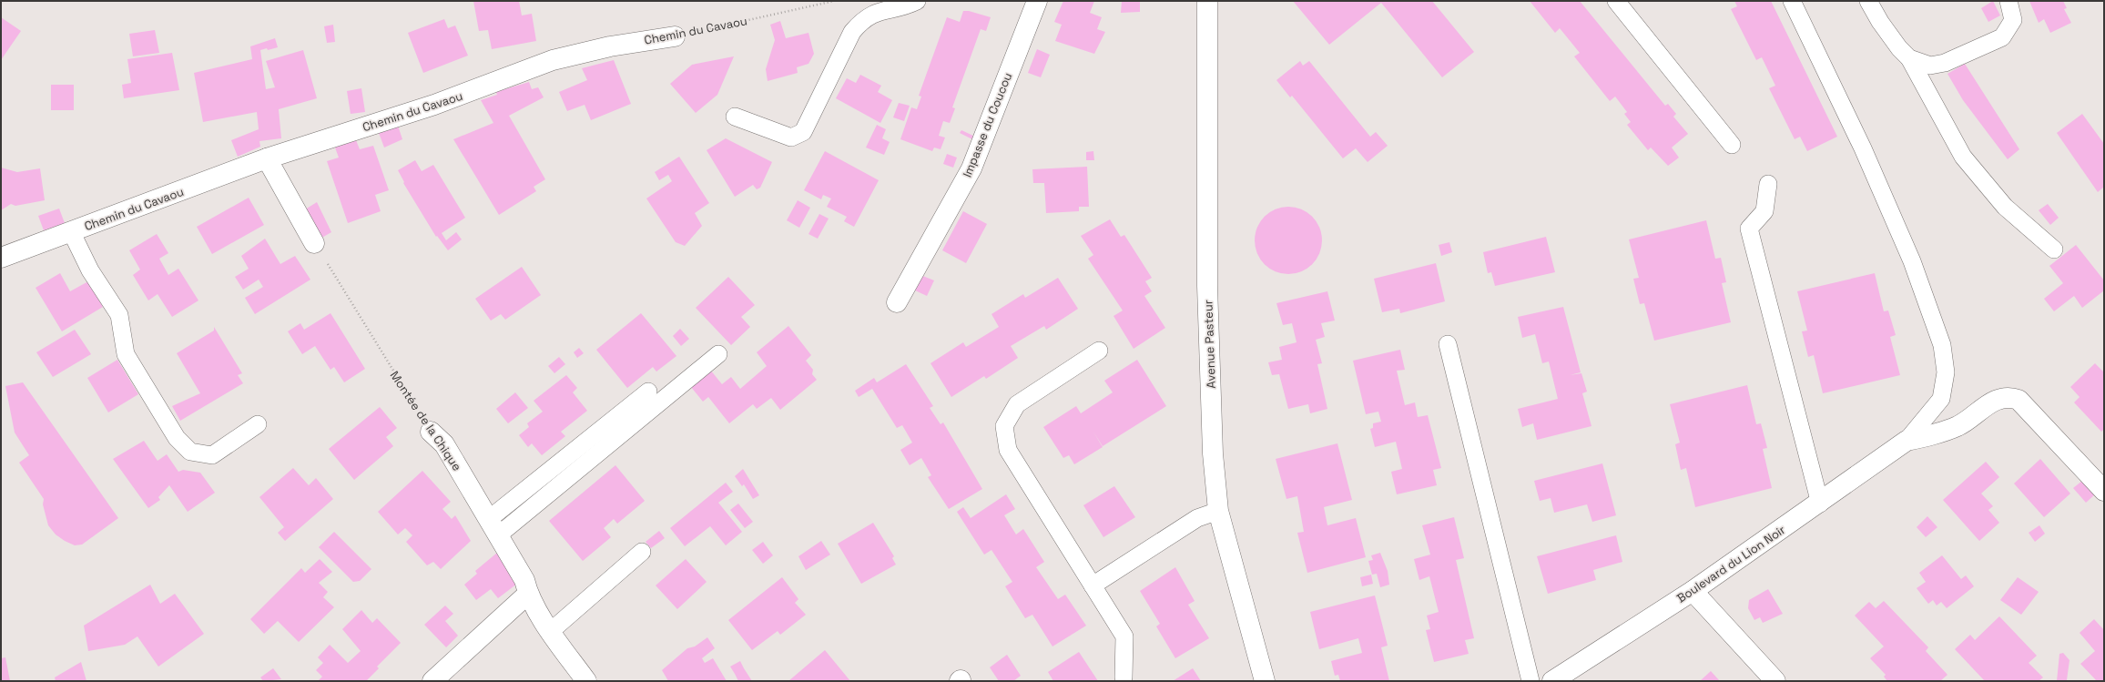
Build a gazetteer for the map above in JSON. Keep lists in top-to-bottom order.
{
  "streets": {
    "street": [
      "Chemin du Cavaou",
      "Impasse du Coucou",
      "Avenue Pasteur",
      "Montée de la Chique",
      "Boulevard du Lion Noir"
    ]
  }
}
